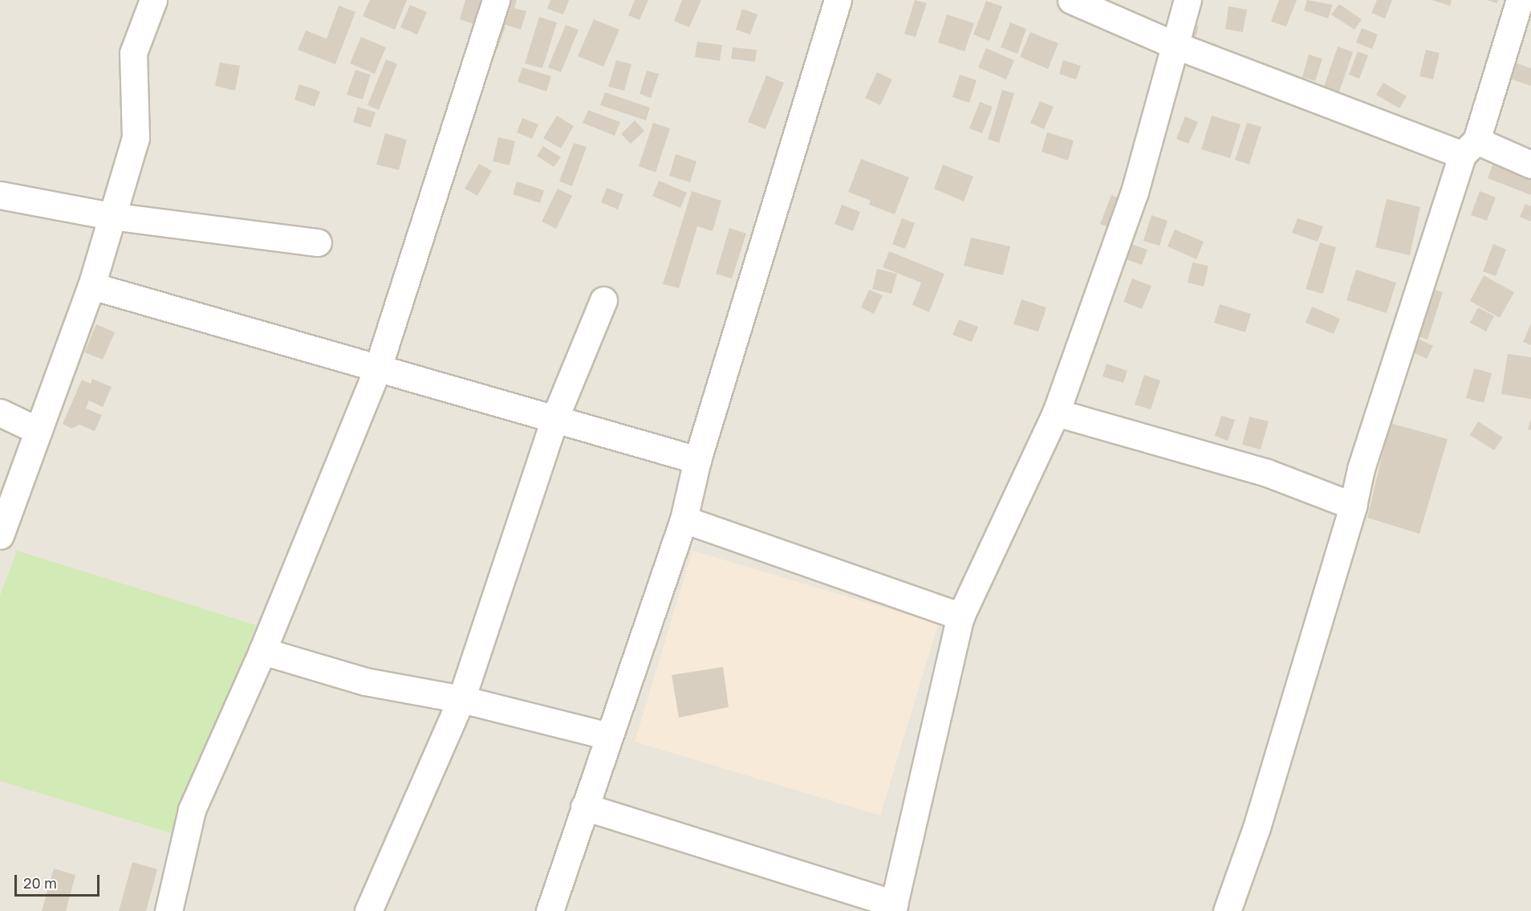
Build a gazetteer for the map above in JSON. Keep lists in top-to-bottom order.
{
  "scale_bar": "20 m"
}
